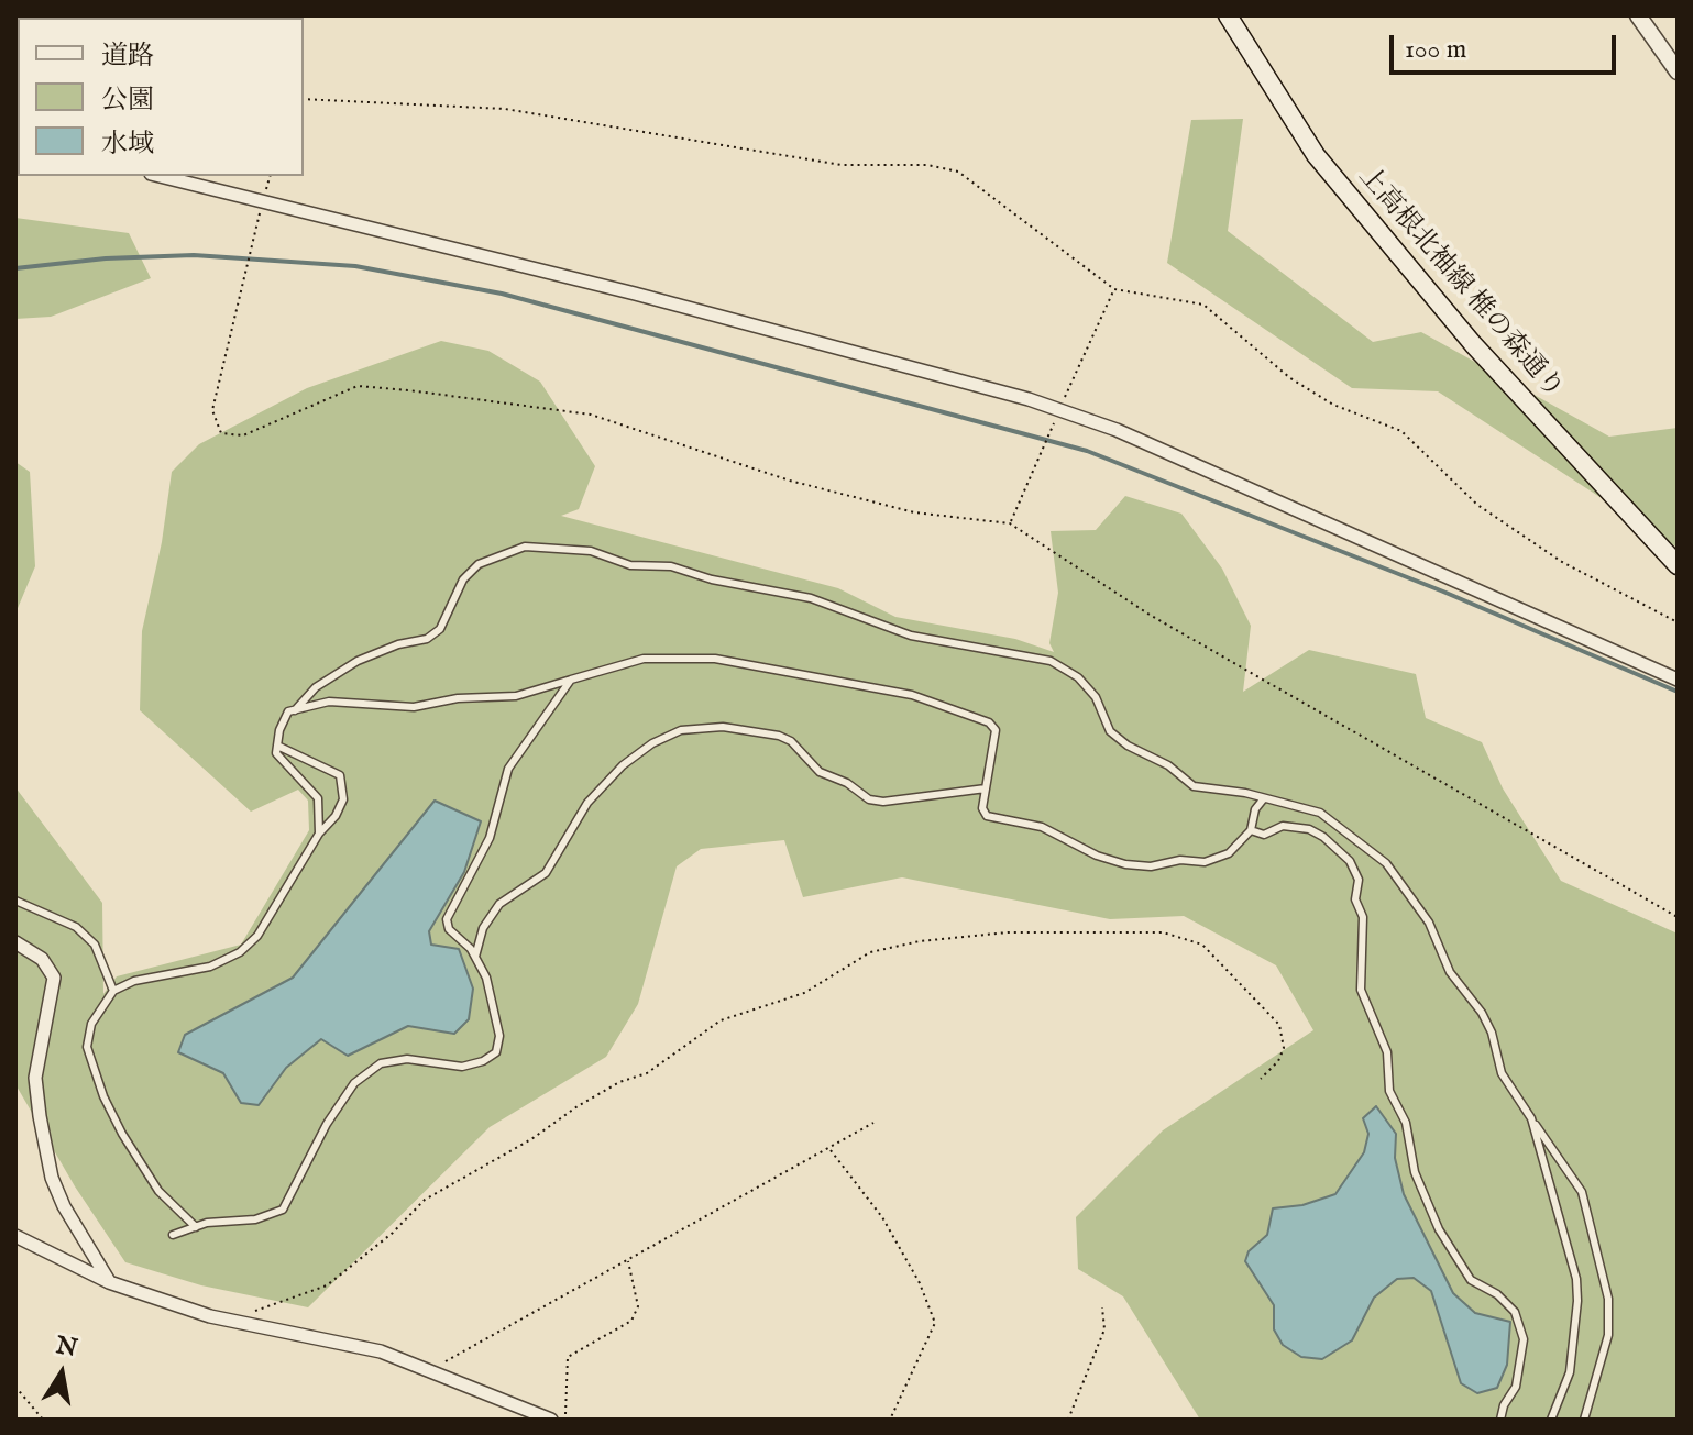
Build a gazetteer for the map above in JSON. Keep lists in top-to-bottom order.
{
  "streets": {
    "main road": ["上高根北袖線 椎の森通り"]
  },
  "legend": ["道路", "公園", "水域"],
  "scale_bar": "100 m",
  "north": "top"
}
